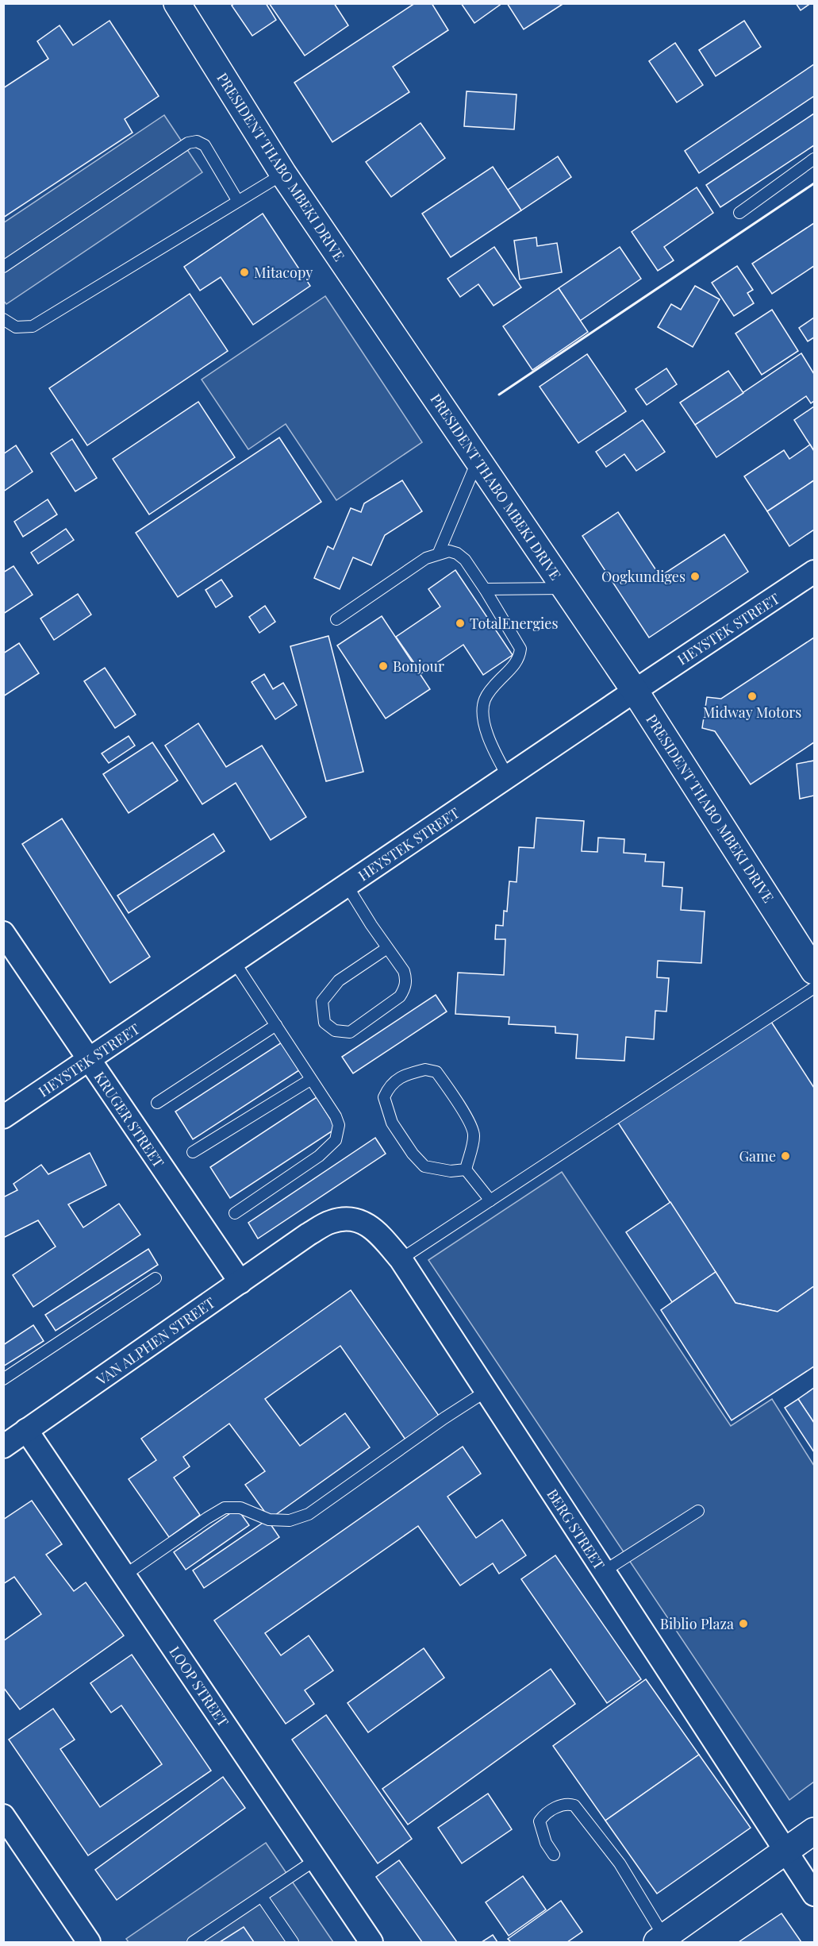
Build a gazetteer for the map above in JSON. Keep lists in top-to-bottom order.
{
  "streets": {
    "street": [
      "PRESIDENT THABO MBEKI DRIVE",
      "HEYSTEK STREET",
      "KRUGER STREET",
      "VAN ALPHEN STREET",
      "BERG STREET",
      "LOOP STREET"
    ]
  },
  "crossings": [
    ["PRESIDENT THABO MBEKI DRIVE", "HEYSTEK STREET"],
    ["HEYSTEK STREET", "KRUGER STREET"],
    ["KRUGER STREET", "VAN ALPHEN STREET"],
    ["VAN ALPHEN STREET", "BERG STREET"],
    ["VAN ALPHEN STREET", "LOOP STREET"]
  ],
  "places": [
    "Mitacopy",
    "Oogkundiges",
    "TotalEnergies",
    "Bonjour",
    "Midway Motors",
    "Game",
    "Biblio Plaza"
  ]
}
